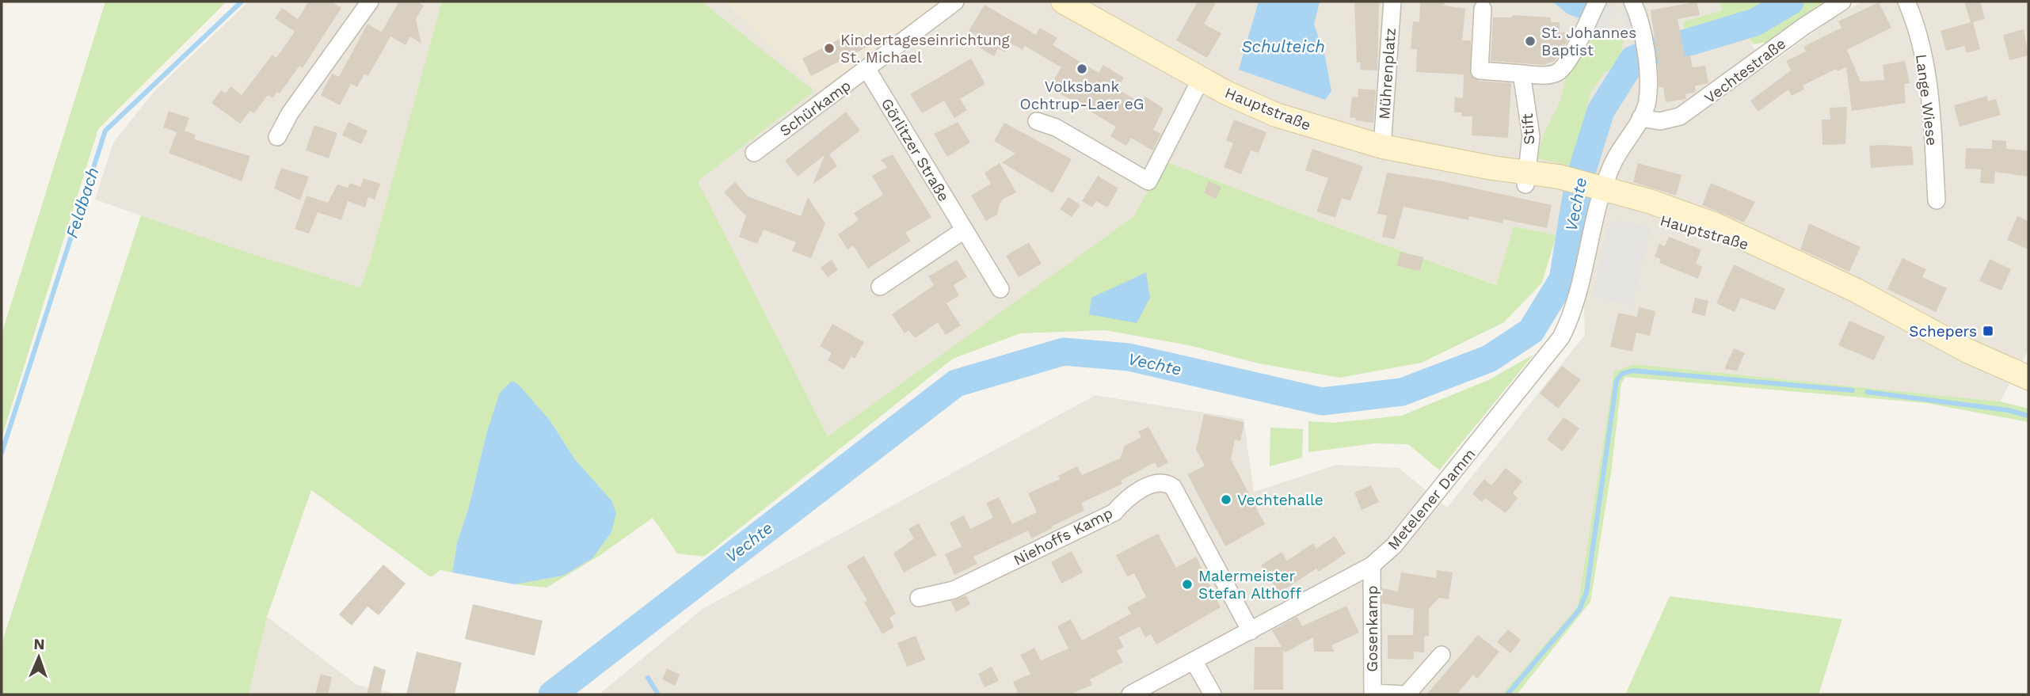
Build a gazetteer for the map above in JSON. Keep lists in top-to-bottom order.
{
  "streets": {
    "main road": ["Hauptstraße"],
    "street": [
      "Vechtestraße",
      "Mührenplatz",
      "Lange Wiese",
      "Schürkamp",
      "Stift",
      "Görlitzer Straße",
      "Metelener Damm",
      "Niehoffs Kamp",
      "Gosenkamp"
    ]
  },
  "crossings": [
    ["Vechtestraße", "Metelener Damm"],
    ["Mührenplatz", "Hauptstraße"],
    ["Schürkamp", "Görlitzer Straße"],
    ["Hauptstraße", "Stift"],
    ["Hauptstraße", "Metelener Damm"],
    ["Metelener Damm", "Niehoffs Kamp"],
    ["Metelener Damm", "Gosenkamp"]
  ],
  "water": ["Schulteich", "Feldbach", "Vechte"],
  "places": {
    "other": [
      "St. Johannes Baptist",
      "Kindertageseinrichtung St. Michael",
      "Volksbank Ochtrup-Laer eG",
      "Vechtehalle",
      "Malermeister Stefan Althoff"
    ],
    "transit": ["Schepers"]
  },
  "north": "top"
}
